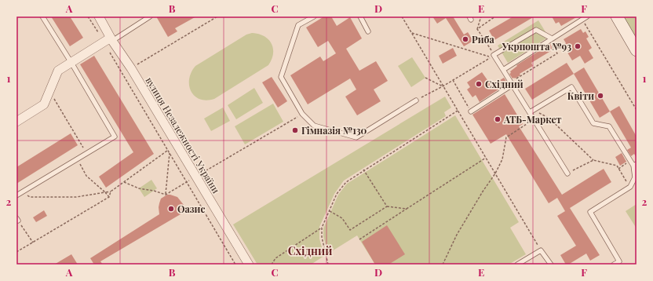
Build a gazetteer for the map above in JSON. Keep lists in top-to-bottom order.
{
  "streets": {
    "street": ["вулиця Незалежності України"]
  },
  "districts": ["Східний"],
  "places": [
    "Риба",
    "Укрпошта №93",
    "Східний",
    "Квіти",
    "АТБ-Маркет",
    "Гімназія №130",
    "Оазис"
  ],
  "grid": {
    "columns": [
      "A",
      "B",
      "C",
      "D",
      "E",
      "F"
    ],
    "rows": ["1", "2"]
  }
}
